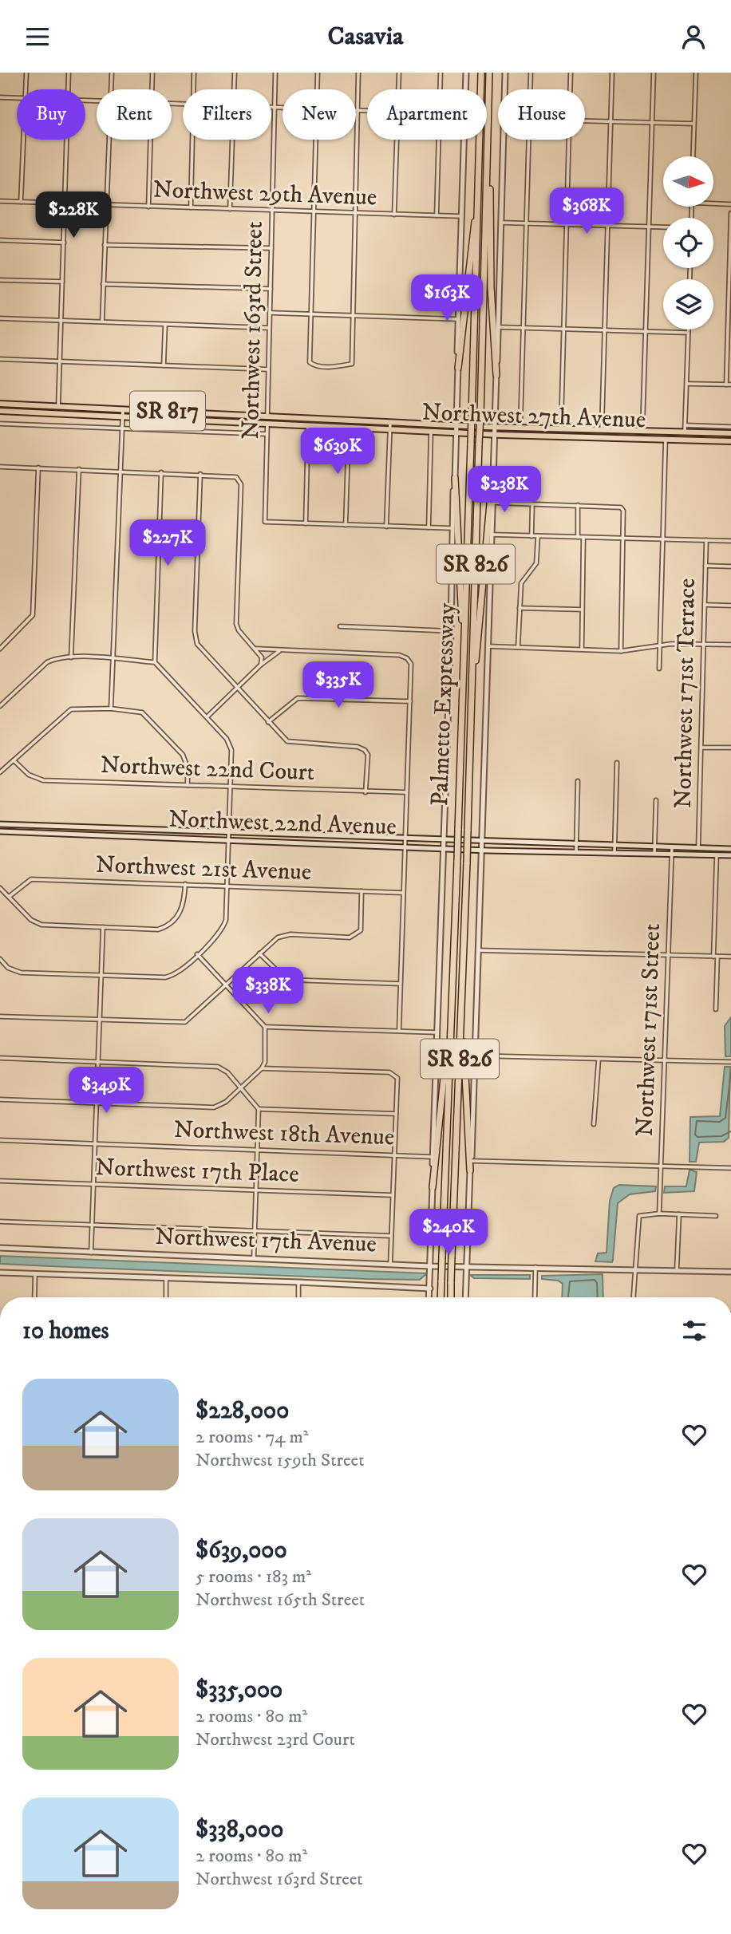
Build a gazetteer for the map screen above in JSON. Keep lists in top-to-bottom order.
{
  "streets": {
    "highway": ["SR 826", "Palmetto Expressway"],
    "main road": ["SR 817", "Northwest 27th Avenue"],
    "street": [
      "Northwest 29th Avenue",
      "Northwest 163rd Street",
      "Northwest 171st Terrace",
      "Northwest 22nd Court",
      "Northwest 22nd Avenue",
      "Northwest 21st Avenue",
      "Northwest 171st Street",
      "Northwest 18th Avenue",
      "Northwest 17th Place",
      "Northwest 17th Avenue"
    ]
  },
  "crossings": [
    ["Northwest 29th Avenue", "Northwest 163rd Street"],
    ["Northwest 163rd Street", "Northwest 27th Avenue"],
    ["Northwest 171st Terrace", "Northwest 22nd Avenue"],
    ["Northwest 22nd Avenue", "Northwest 171st Street"]
  ],
  "north": "right",
  "page": {
    "header": "Casavia",
    "chip": [
      "Buy",
      "Rent",
      "Filters",
      "New",
      "Apartment",
      "House"
    ],
    "price": [
      "$368K",
      "$228K",
      "$163K",
      "$639K",
      "$238K",
      "$227K",
      "$335K",
      "$338K",
      "$349K",
      "$240K"
    ],
    "heading": "10 homes",
    "list": [
      {
        "name": "$228,000",
        "note": "2 rooms · 74 m² · Northwest 159th Street"
      },
      {
        "name": "$639,000",
        "note": "5 rooms · 183 m² · Northwest 165th Street"
      },
      {
        "name": "$335,000",
        "note": "2 rooms · 80 m² · Northwest 23rd Court"
      },
      {
        "name": "$338,000",
        "note": "2 rooms · 80 m² · Northwest 163rd Street"
      }
    ]
  }
}
